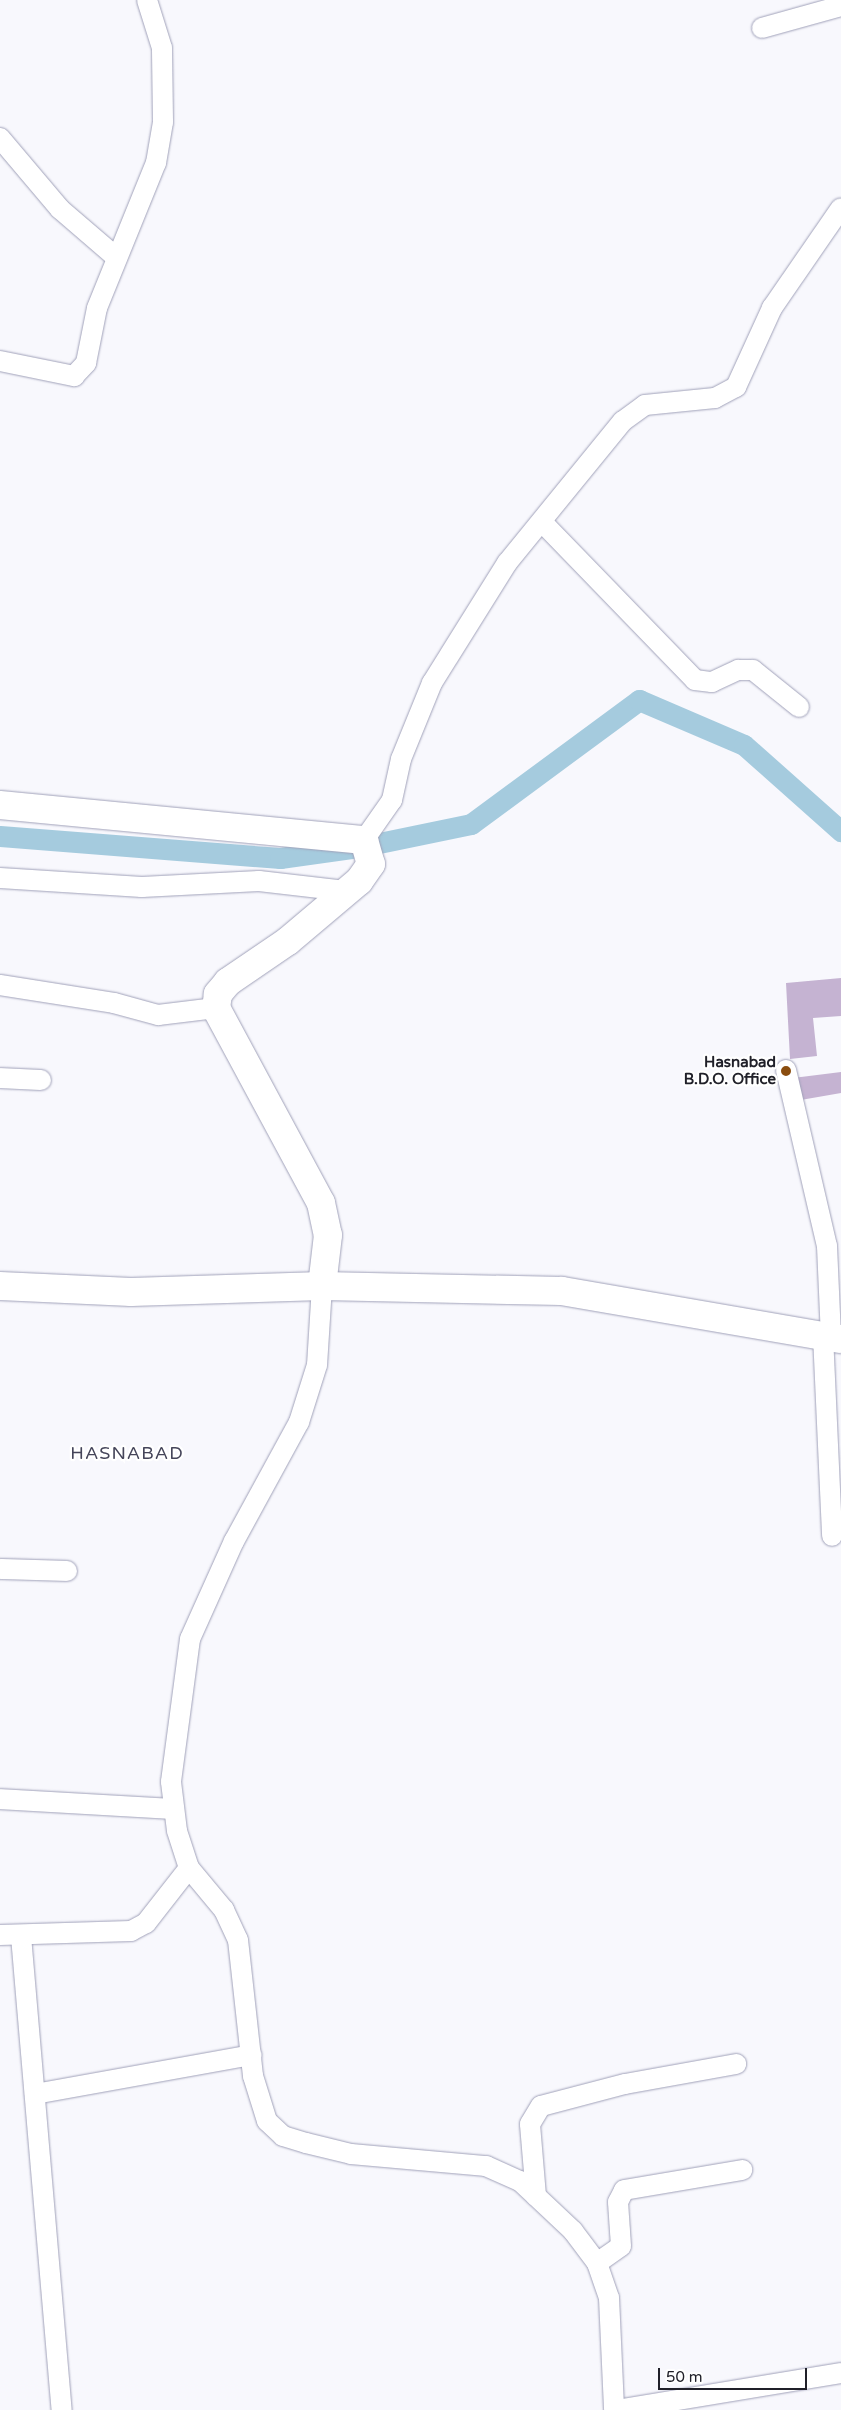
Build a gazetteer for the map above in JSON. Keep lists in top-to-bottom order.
{
  "districts": ["HASNABAD"],
  "places": ["Hasnabad B.D.O. Office"],
  "scale_bar": "50 m"
}
